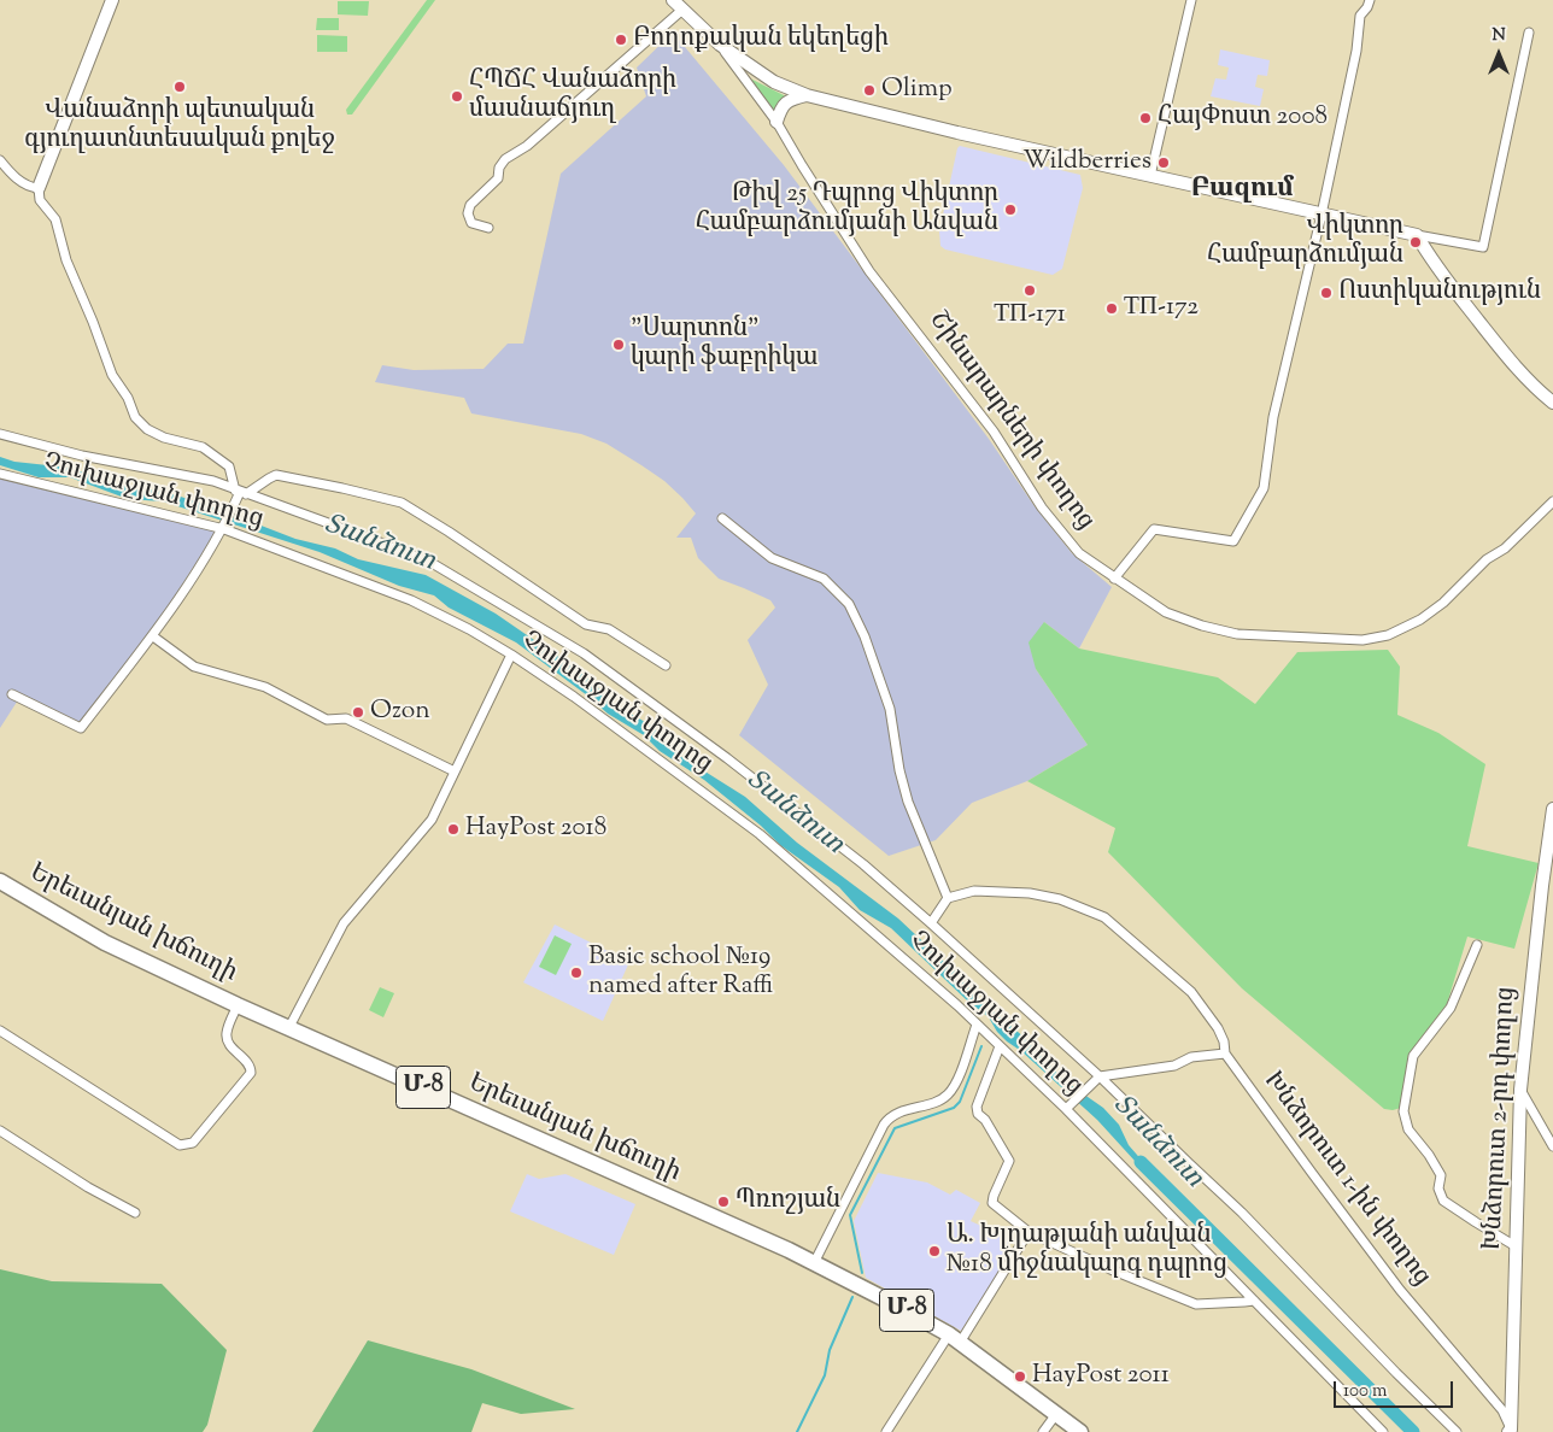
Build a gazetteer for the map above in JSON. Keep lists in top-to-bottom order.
{
  "streets": {
    "highway": ["Երեւանյան խճուղի", "Մ-8"],
    "street": [
      "Շինարարների փողոց",
      "Չուխաջյան փողոց",
      "Խնձորուտ 2-րդ փողոց",
      "Խնձորուտ 1-ին փողոց"
    ]
  },
  "crossings": [
    ["Խնձորուտ 2-րդ փողոց", "Խնձորուտ 1-ին փողոց"]
  ],
  "districts": ["Բազում"],
  "water": ["Տանձուտ"],
  "places": [
    "Բողոքական եկեղեցի",
    "Վանաձորի պետական գյուղատնտեսական քոլեջ",
    "Olimp",
    "ՀՊՃՀ Վանաձորի մասնաճյուղ",
    "ՀայՓոստ 2008",
    "Wildberries",
    "Թիվ 25 Դպրոց Վիկտոր Համբարձումյանի Անվան",
    "Վիկտոր Համբարձումյան",
    "ТП-171",
    "Ոստիկանություն",
    "ТП-172",
    "\"Սարտոն\" կարի ֆաբրիկա",
    "Ozon",
    "HayPost 2018",
    "Basic school №19 named after Raffi",
    "Պռոշյան",
    "Ա. Խլղաթյանի անվան №18 միջնակարգ դպրոց",
    "HayPost 2011"
  ],
  "scale_bar": "100 m",
  "north": "top"
}
